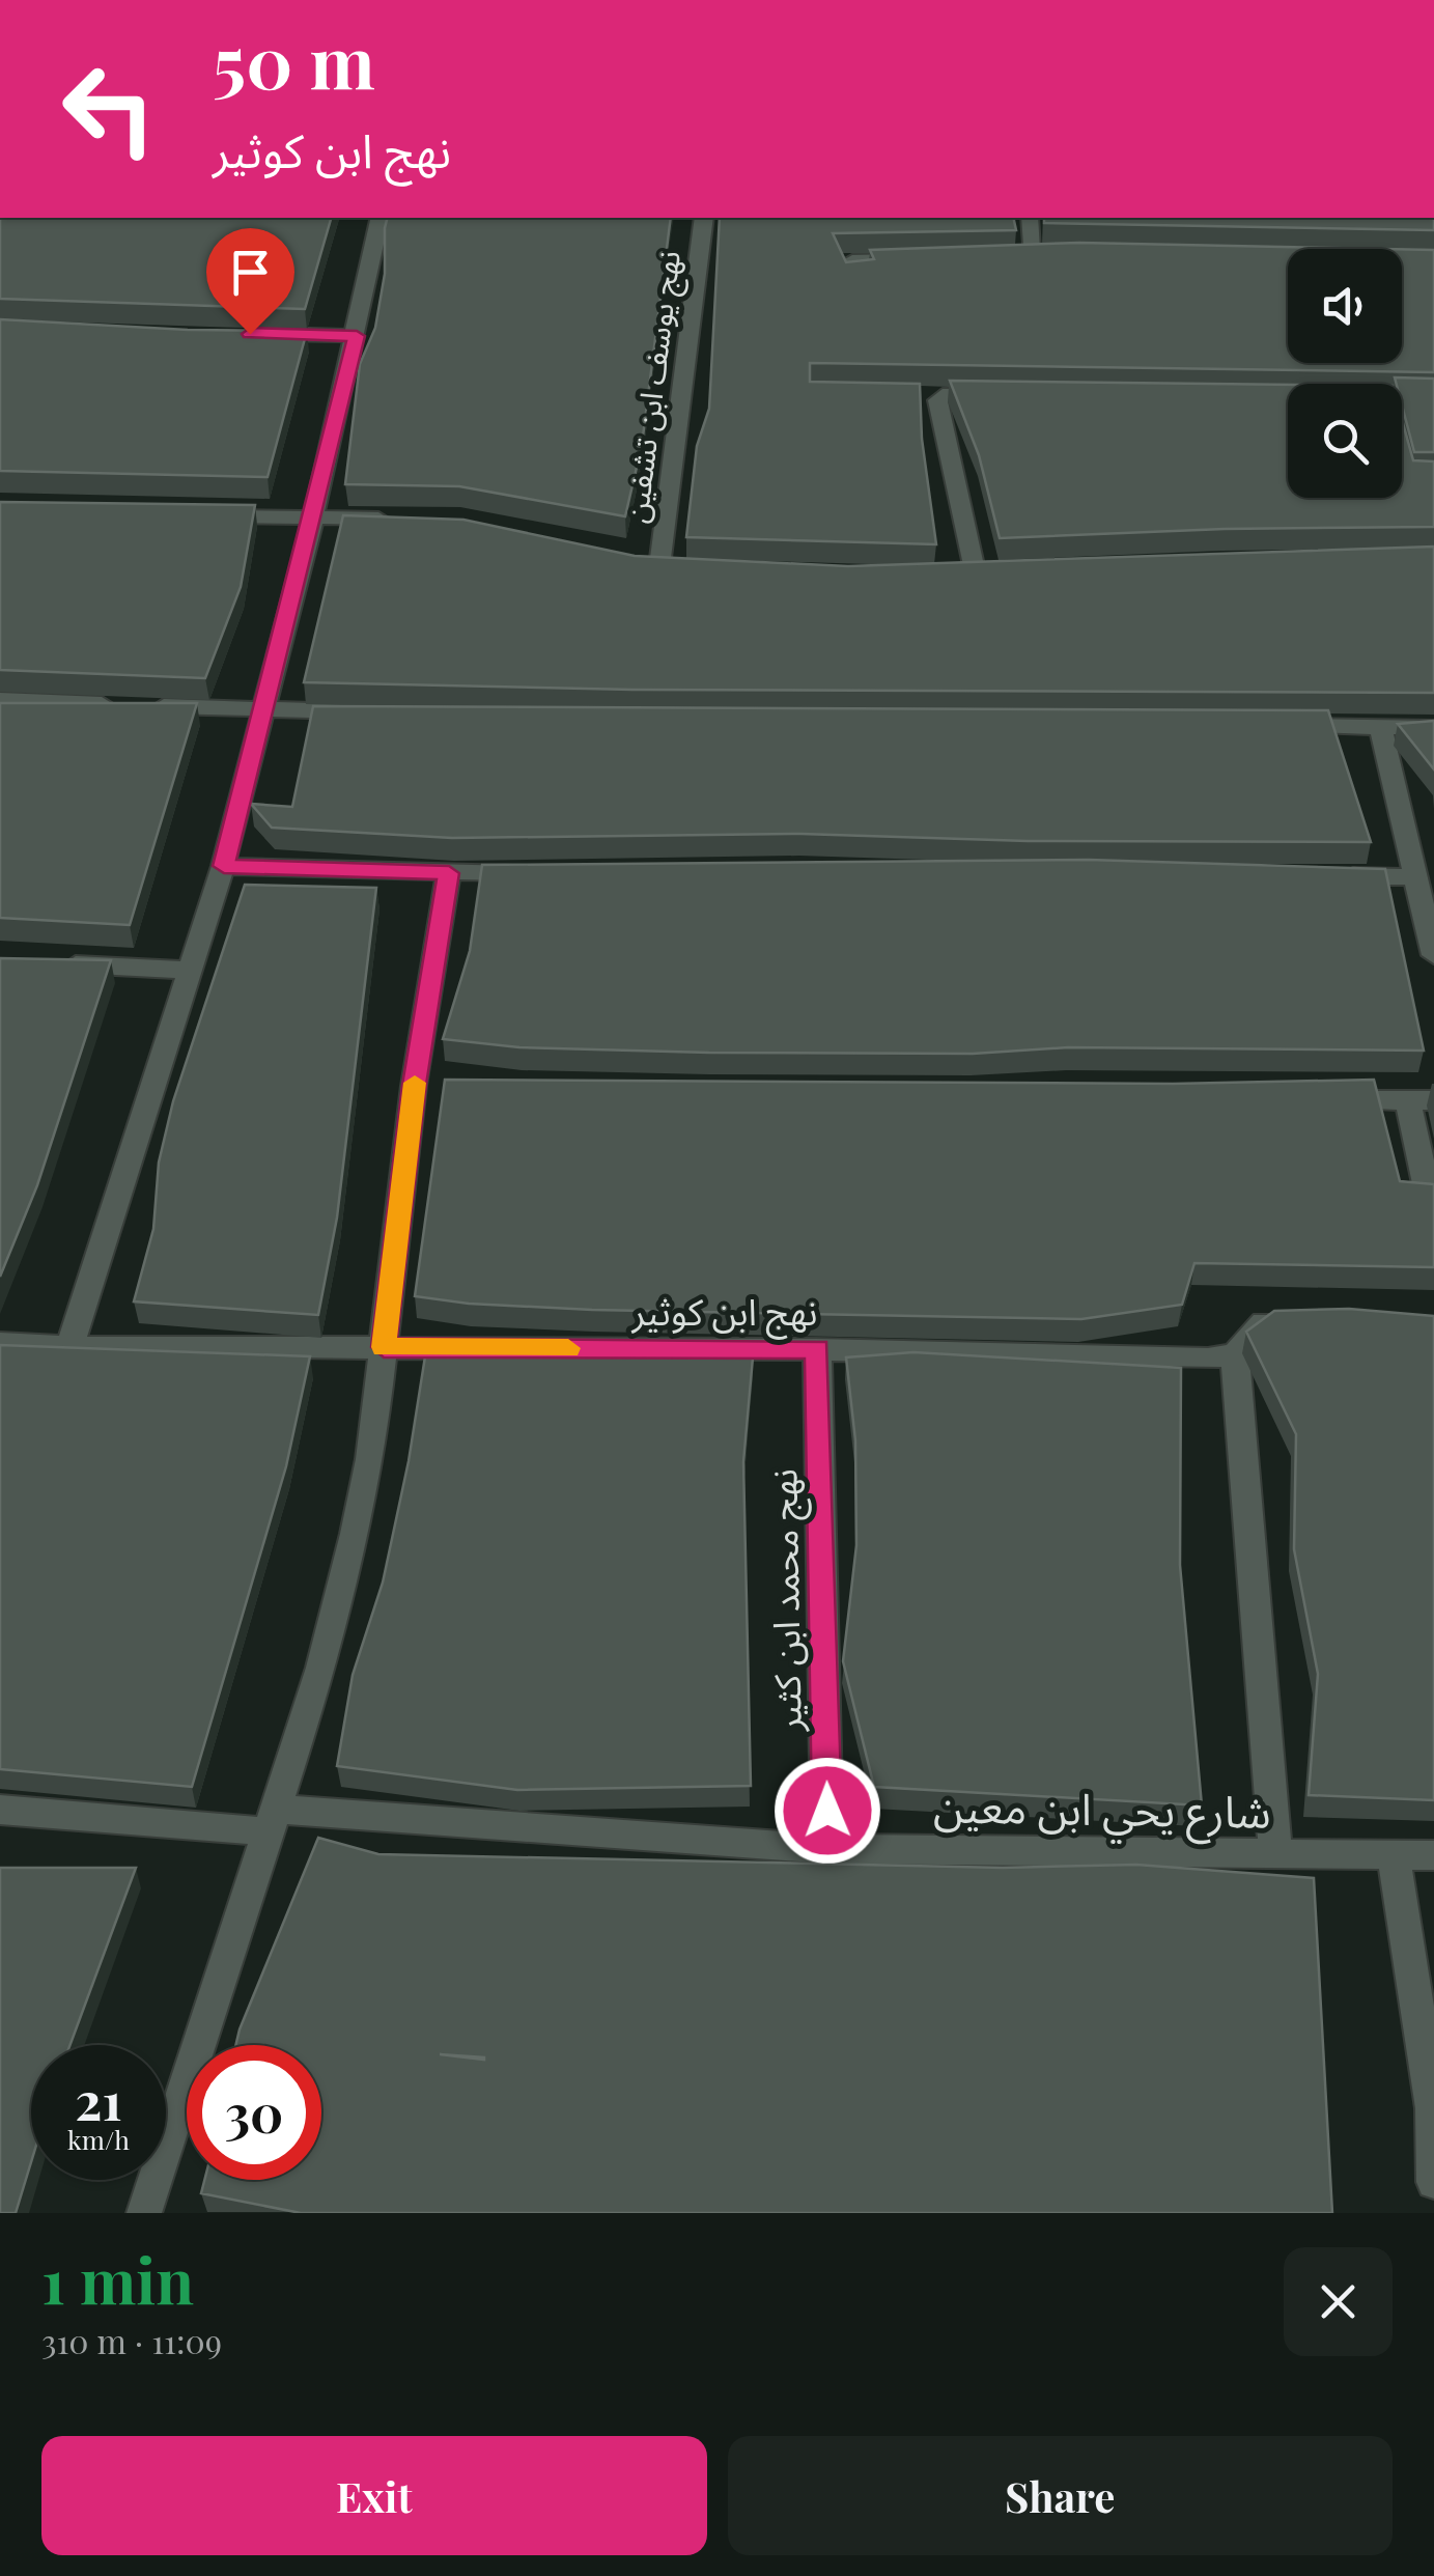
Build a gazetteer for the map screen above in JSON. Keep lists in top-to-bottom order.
{
  "streets": {
    "street": [
      "نهج يوسف ابن تشفين",
      "نهج ابن كوثير",
      "نهج محمد ابن كثير",
      "شارع يحي ابن معين"
    ]
  },
  "crossings": [
    ["نهج ابن كوثير", "نهج محمد ابن كثير"],
    ["نهج محمد ابن كثير", "شارع يحي ابن معين"]
  ],
  "page": {
    "turn": ["50 m", "نهج ابن كوثير"],
    "speed": "21 km/h",
    "limit": "30",
    "heading": ["1 min", "310 m · 11:09"],
    "buttons": ["Exit", "Share"]
  }
}
